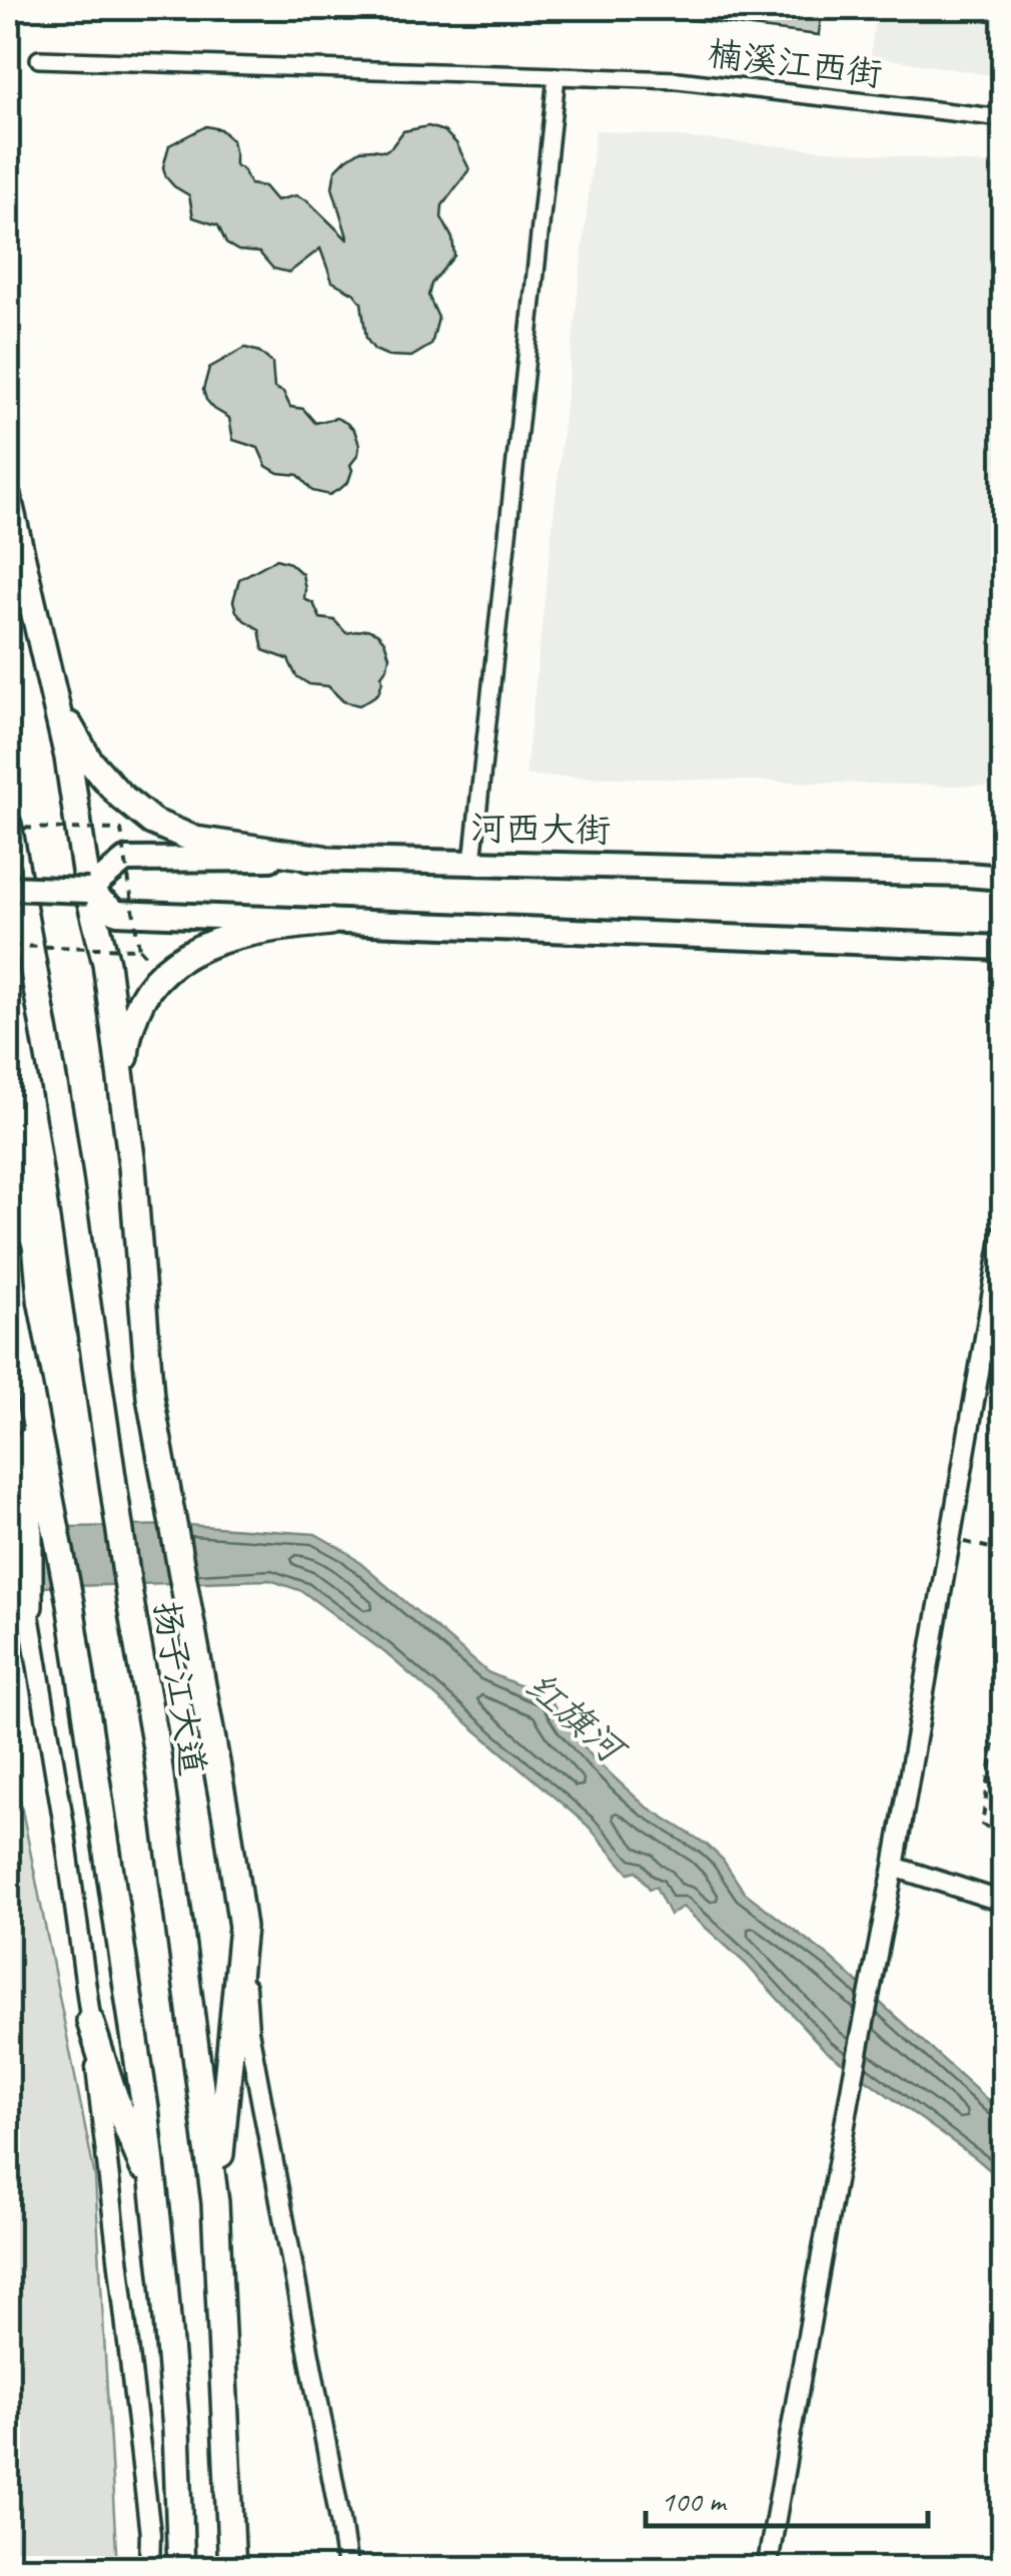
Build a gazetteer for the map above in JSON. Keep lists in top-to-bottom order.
{
  "streets": {
    "highway": ["扬子江大道"],
    "main road": ["河西大街"],
    "street": ["楠溪江西街"]
  },
  "water": ["红旗河"],
  "scale_bar": "100 m"
}
